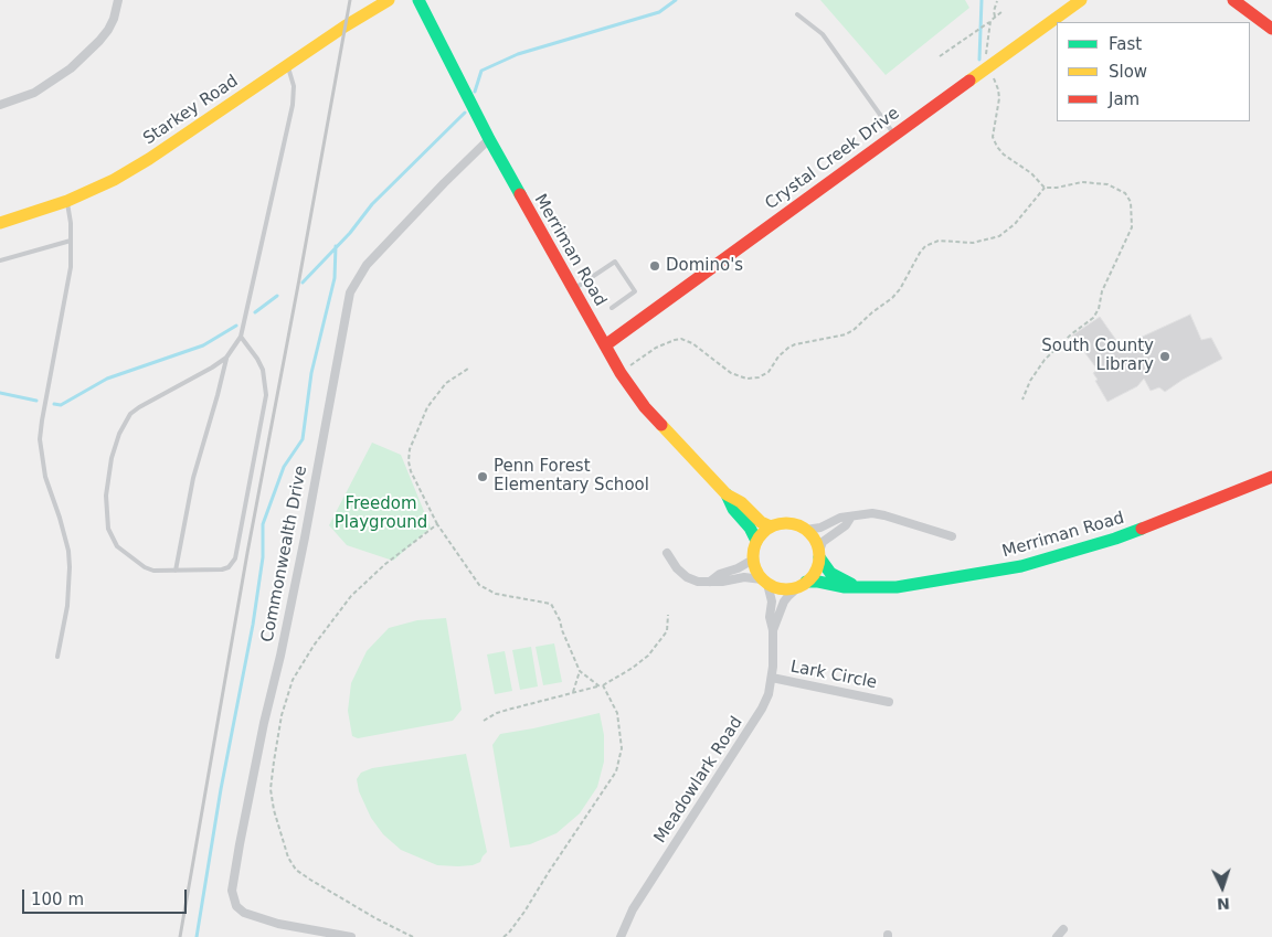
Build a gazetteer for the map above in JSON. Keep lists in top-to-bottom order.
{
  "streets": {
    "main road": ["Starkey Road", "Crystal Creek Drive", "Merriman Road"],
    "street": ["Commonwealth Drive", "Lark Circle", "Meadowlark Road"]
  },
  "crossings": [
    ["Crystal Creek Drive", "Merriman Road"],
    ["Merriman Road", "Commonwealth Drive"],
    ["Merriman Road", "Meadowlark Road"],
    ["Lark Circle", "Meadowlark Road"]
  ],
  "parks": ["Freedom Playground"],
  "places": ["Domino's", "South County Library", "Penn Forest Elementary School"],
  "legend": ["Fast", "Slow", "Jam"],
  "scale_bar": "100 m",
  "north": "bottom"
}
